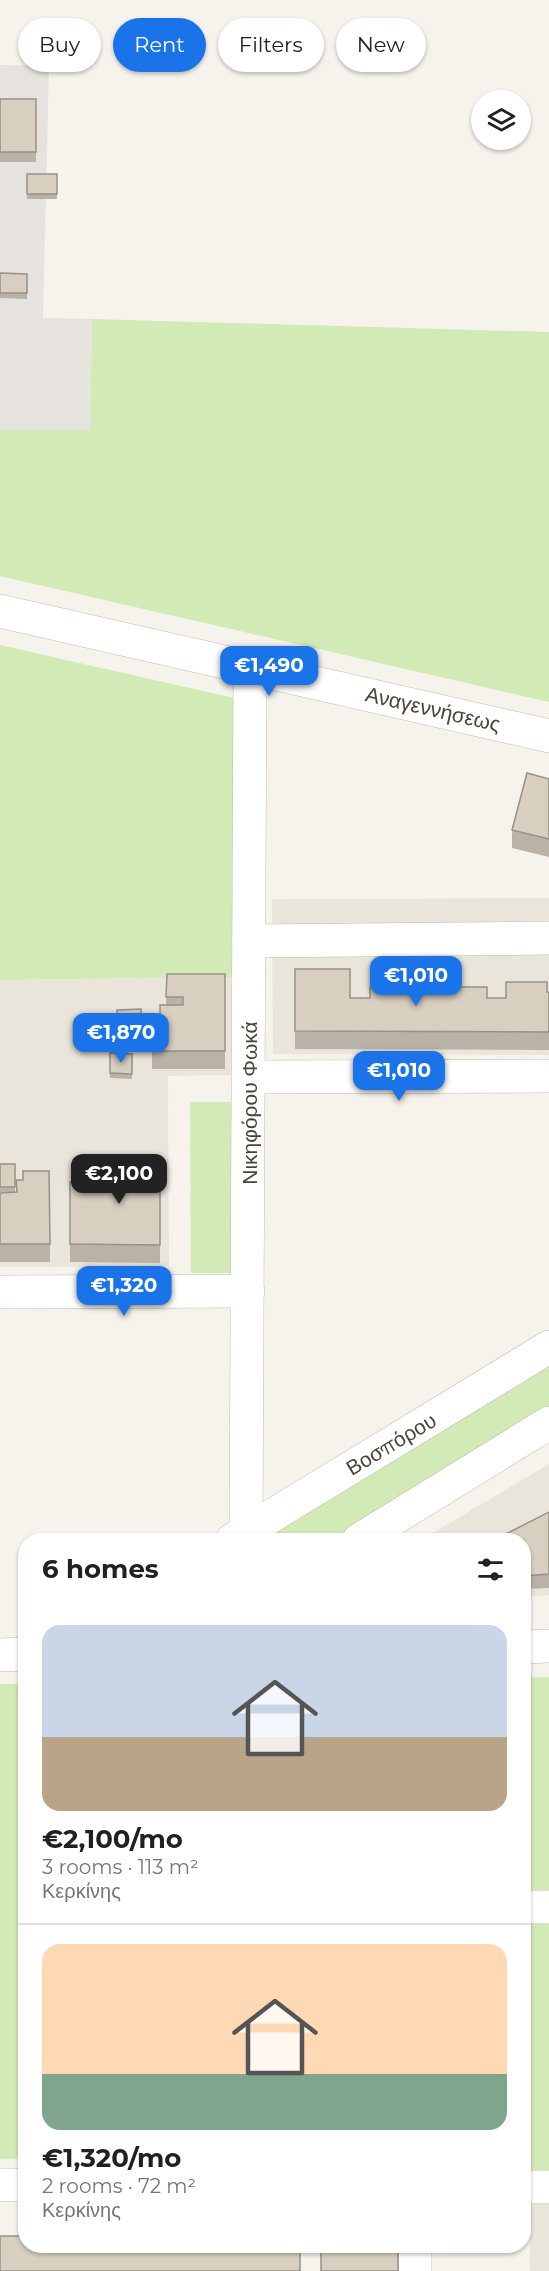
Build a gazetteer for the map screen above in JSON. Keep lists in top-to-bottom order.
{
  "streets": {
    "street": ["Αναγεννήσεως", "Νικηφόρου Φωκά", "Βοσπόρου"]
  },
  "crossings": [
    ["Αναγεννήσεως", "Νικηφόρου Φωκά"]
  ],
  "page": {
    "chip": [
      "Buy",
      "Rent",
      "Filters",
      "New"
    ],
    "price": [
      "€1,490",
      "€1,010",
      "€1,870",
      "€1,010",
      "€2,100",
      "€1,320"
    ],
    "heading": "6 homes",
    "list": [
      {
        "name": "€2,100/mo",
        "note": "3 rooms · 113 m² · Κερκίνης"
      },
      {
        "name": "€1,320/mo",
        "note": "2 rooms · 72 m² · Κερκίνης"
      }
    ]
  }
}
